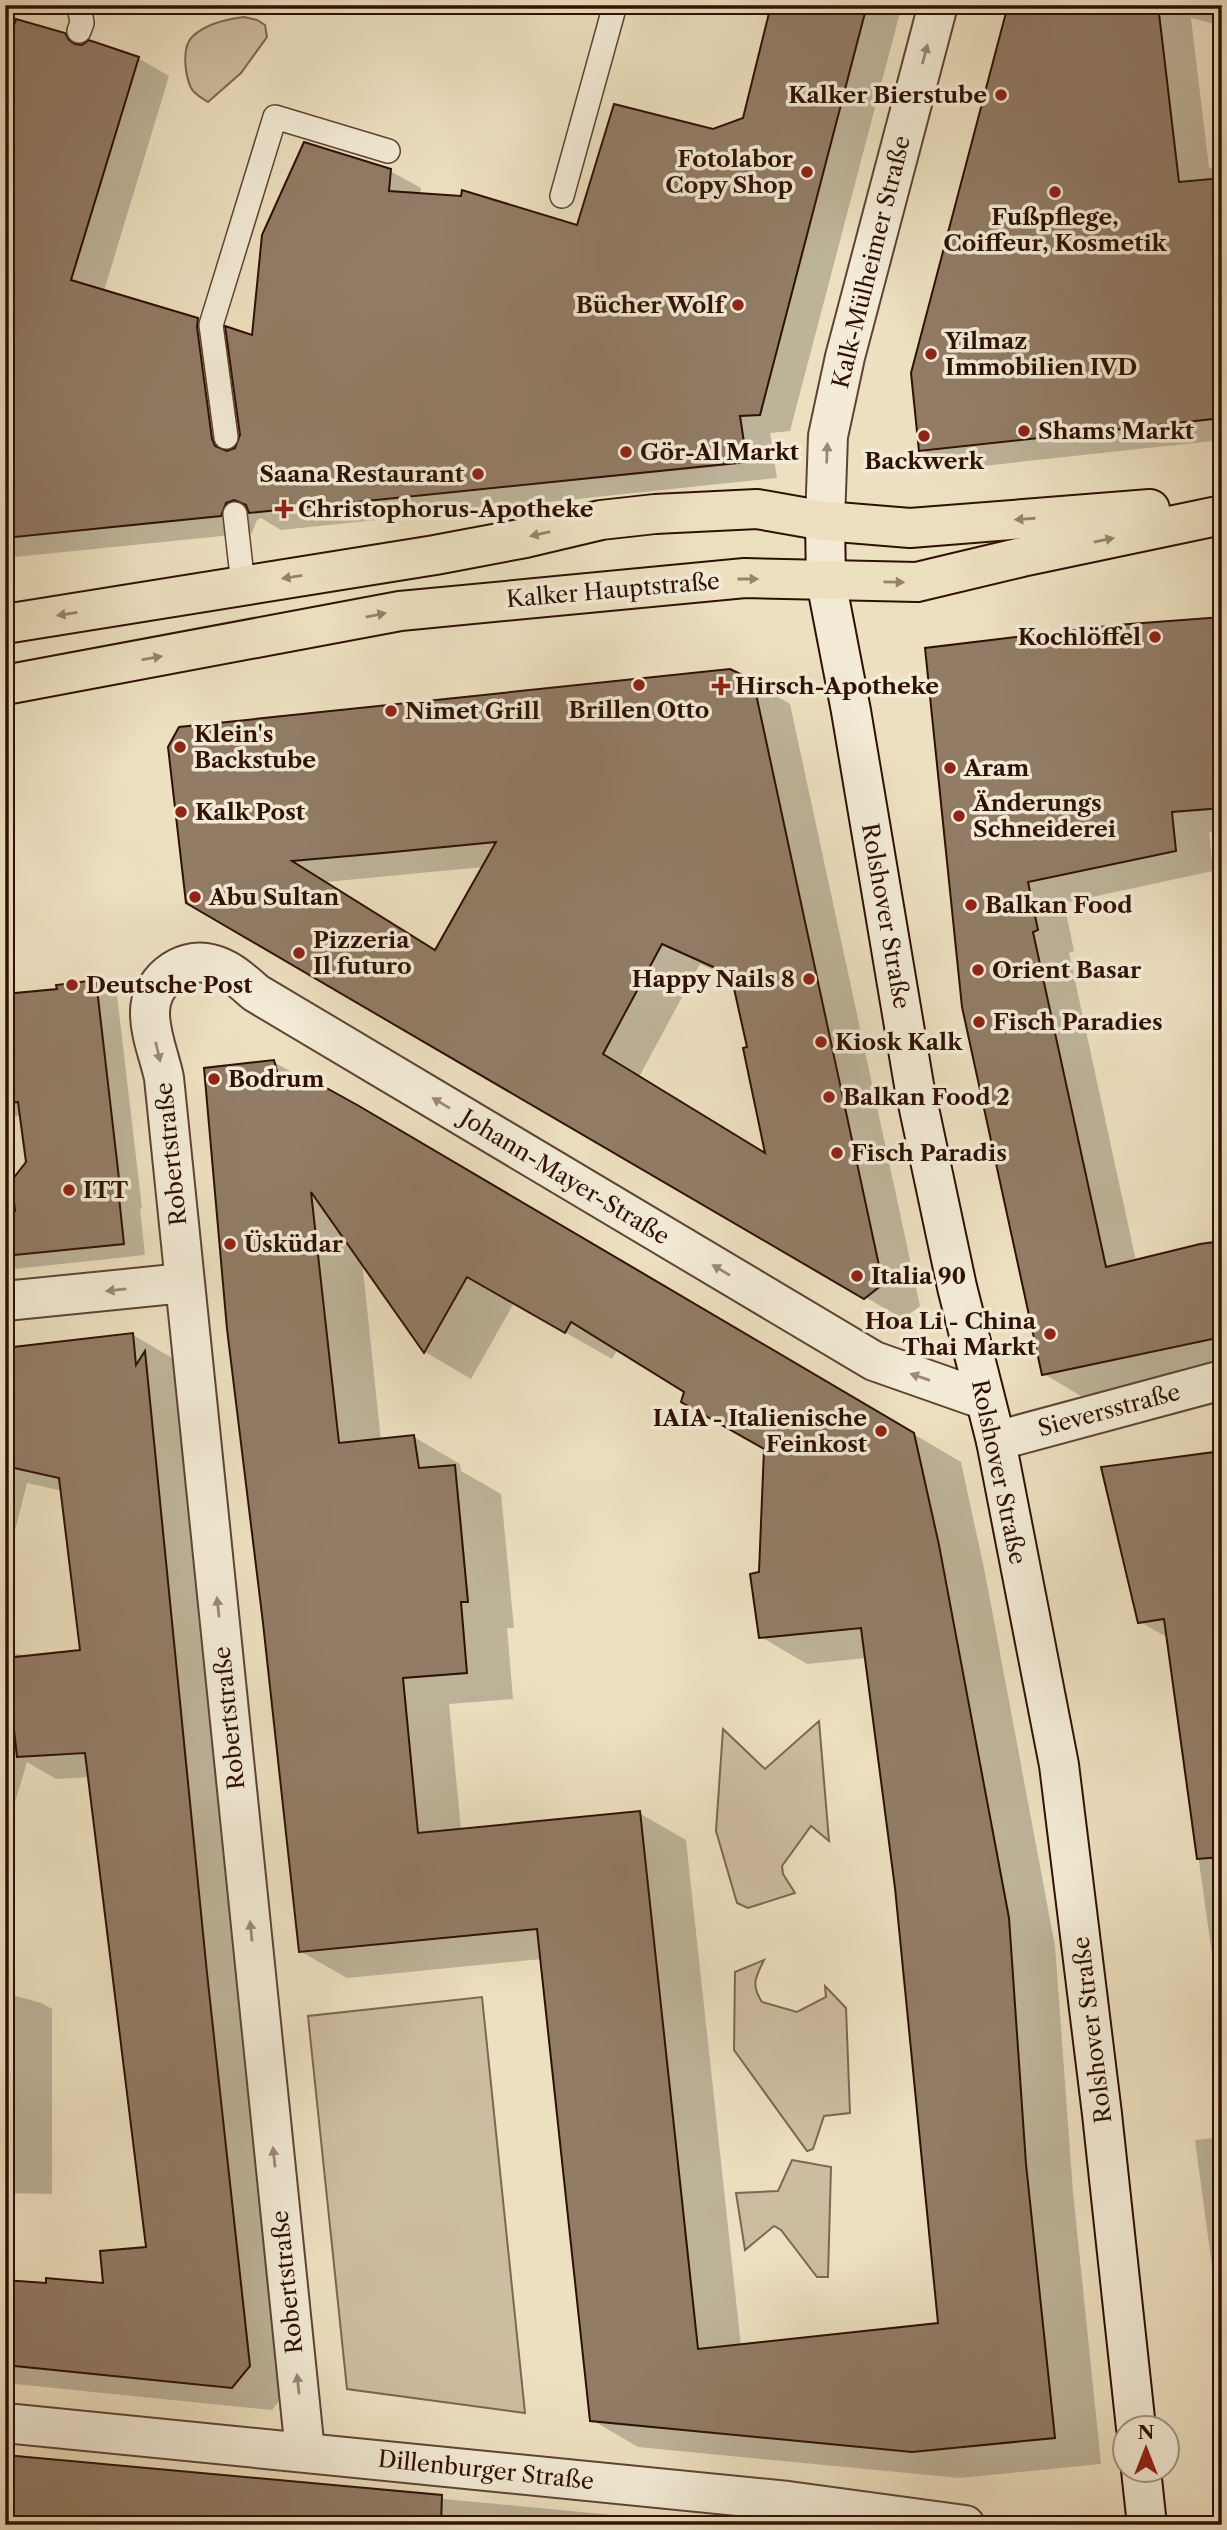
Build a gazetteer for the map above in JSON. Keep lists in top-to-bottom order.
{
  "streets": {
    "main road": ["Kalker Hauptstraße"],
    "street": [
      "Kalk-Mülheimer Straße",
      "Rolshover Straße",
      "Robertstraße",
      "Johann-Mayer-Straße",
      "Sieversstraße",
      "Dillenburger Straße"
    ]
  },
  "crossings": [
    ["Kalk-Mülheimer Straße", "Rolshover Straße"],
    ["Kalker Hauptstraße", "Rolshover Straße"],
    ["Rolshover Straße", "Johann-Mayer-Straße"],
    ["Rolshover Straße", "Sieversstraße"],
    ["Robertstraße", "Johann-Mayer-Straße"],
    ["Robertstraße", "Dillenburger Straße"]
  ],
  "one_way": ["Kalk-Mülheimer Straße", "Johann-Mayer-Straße"],
  "places": {
    "other": [
      "Kalker Bierstube",
      "Fotolabor Copy Shop",
      "Fußpflege, Coiffeur, Kosmetik",
      "Bücher Wolf",
      "Yilmaz Immobilien IVD",
      "Shams Markt",
      "Backwerk",
      "Gör-Al Markt",
      "Saana Restaurant",
      "Kochlöffel",
      "Brillen Otto",
      "Nimet Grill",
      "Klein's Backstube",
      "Aram",
      "Kalk Post",
      "Änderungs Schneiderei",
      "Abu Sultan",
      "Balkan Food",
      "Pizzeria Il futuro",
      "Orient Basar",
      "Happy Nails 8",
      "Deutsche Post",
      "Fisch Paradies",
      "Kiosk Kalk",
      "Bodrum",
      "Balkan Food 2",
      "Fisch Paradis",
      "ITT",
      "Üsküdar",
      "Italia 90",
      "Hoa Li - China Thai Markt",
      "IAIA - Italienische Feinkost"
    ],
    "health": ["Christophorus-Apotheke", "Hirsch-Apotheke"]
  },
  "north": "top"
}
